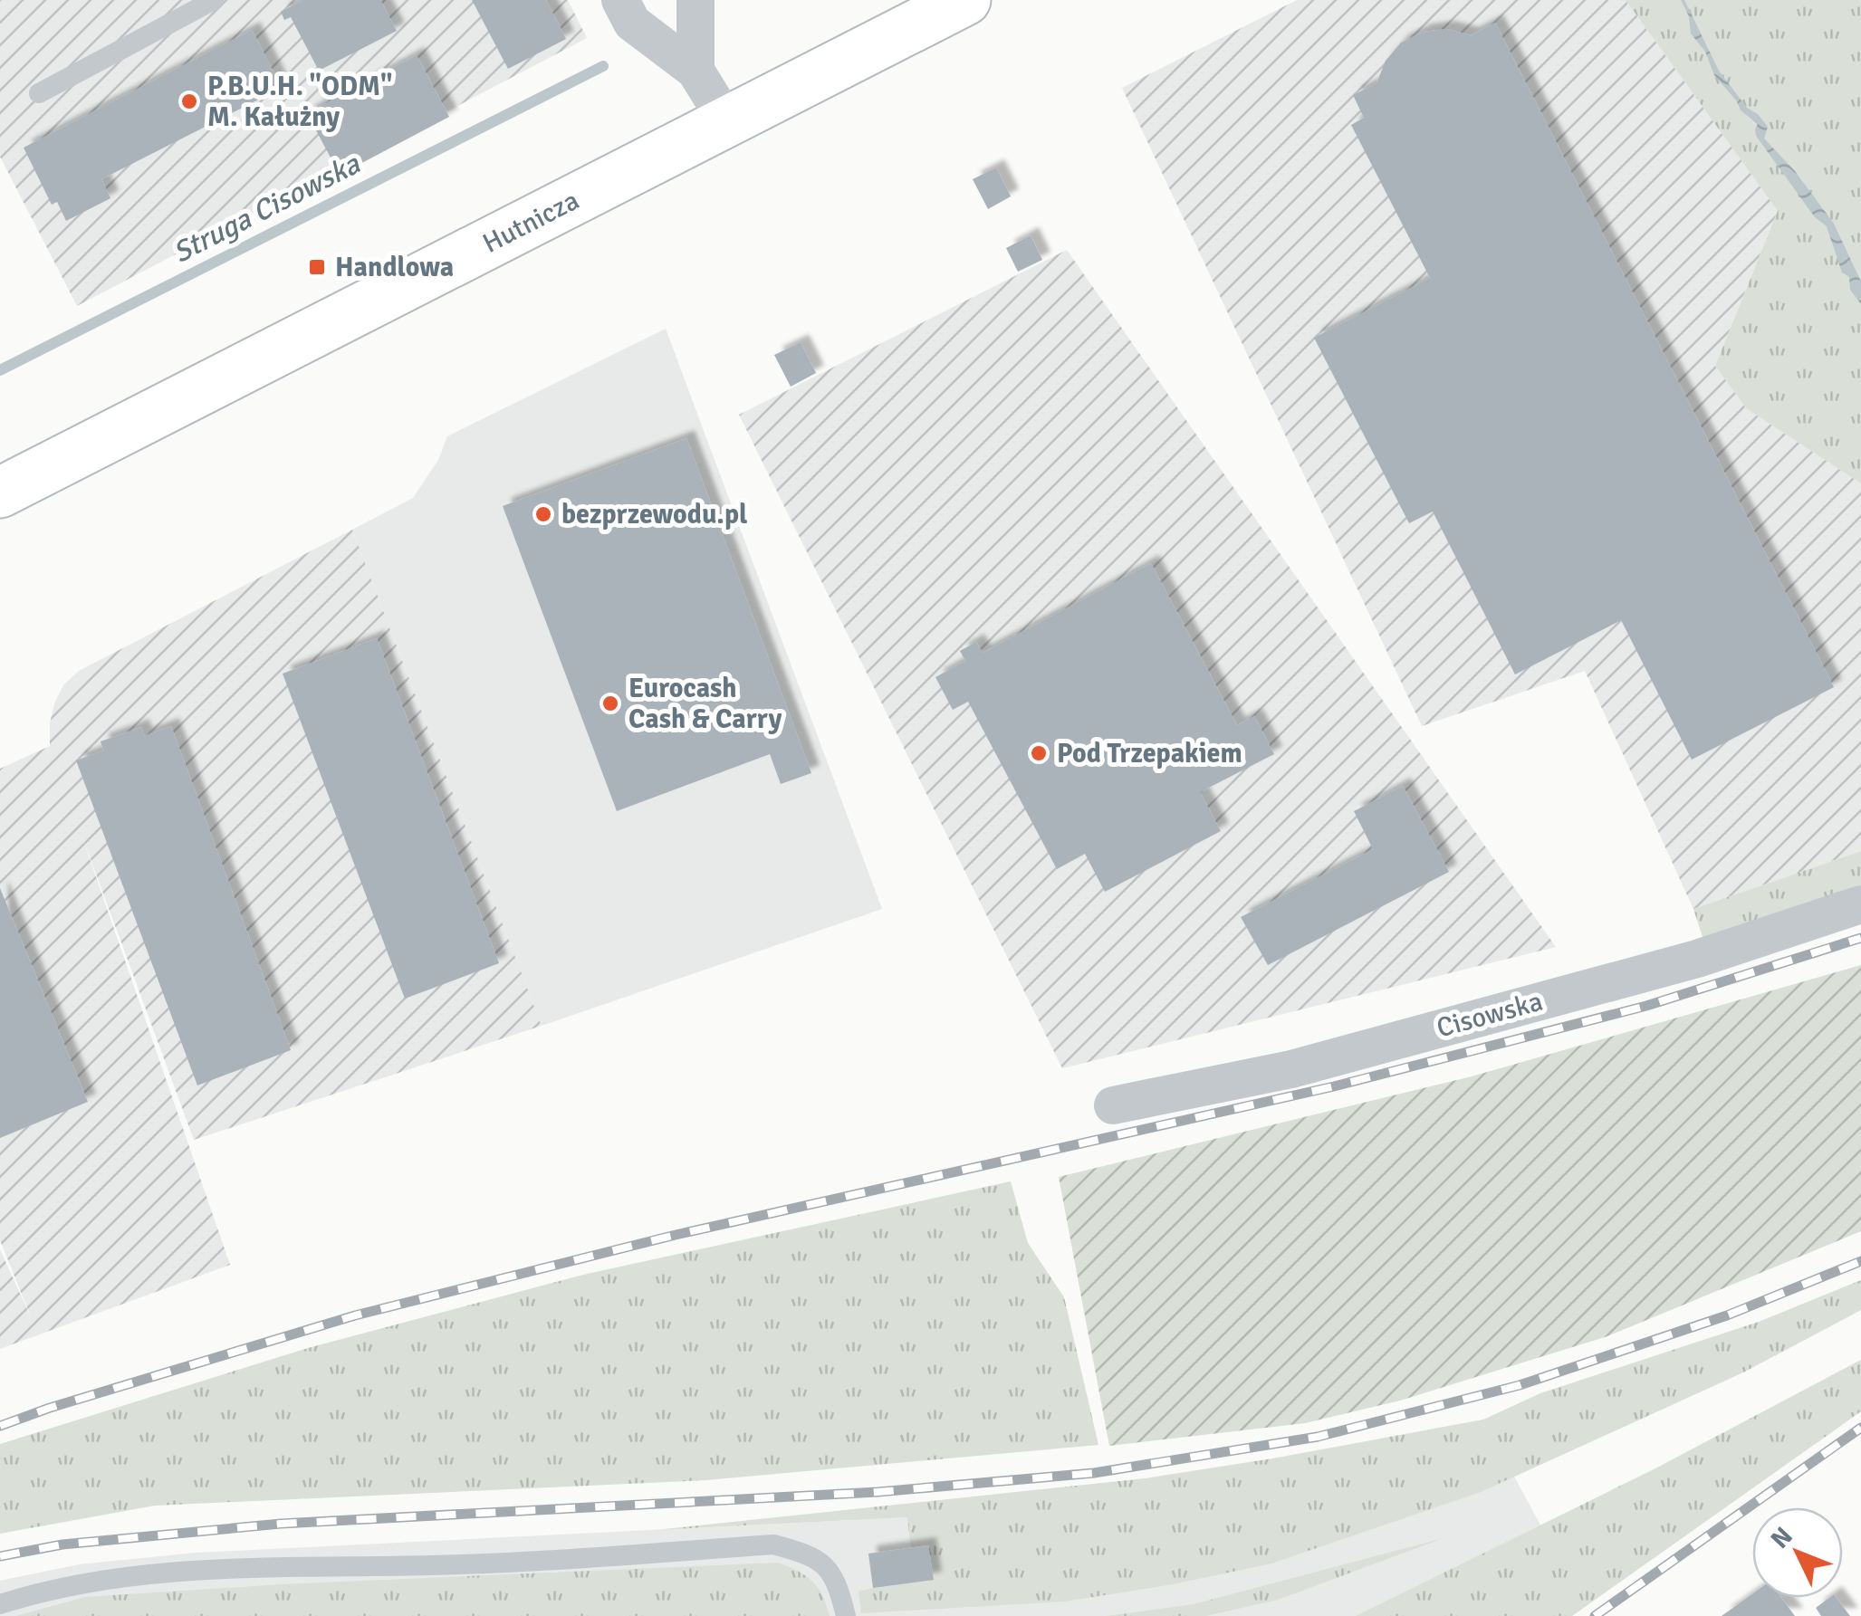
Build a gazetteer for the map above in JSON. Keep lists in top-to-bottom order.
{
  "streets": {
    "main road": ["Hutnicza"],
    "street": ["Cisowska"]
  },
  "water": ["Struga Cisowska"],
  "places": {
    "other": [
      "P.B.U.H. \"ODM\" M. Kałużny",
      "bezprzewodu.pl",
      "Eurocash Cash & Carry",
      "Pod Trzepakiem"
    ],
    "transit": ["Handlowa"]
  },
  "north": "top left"
}
